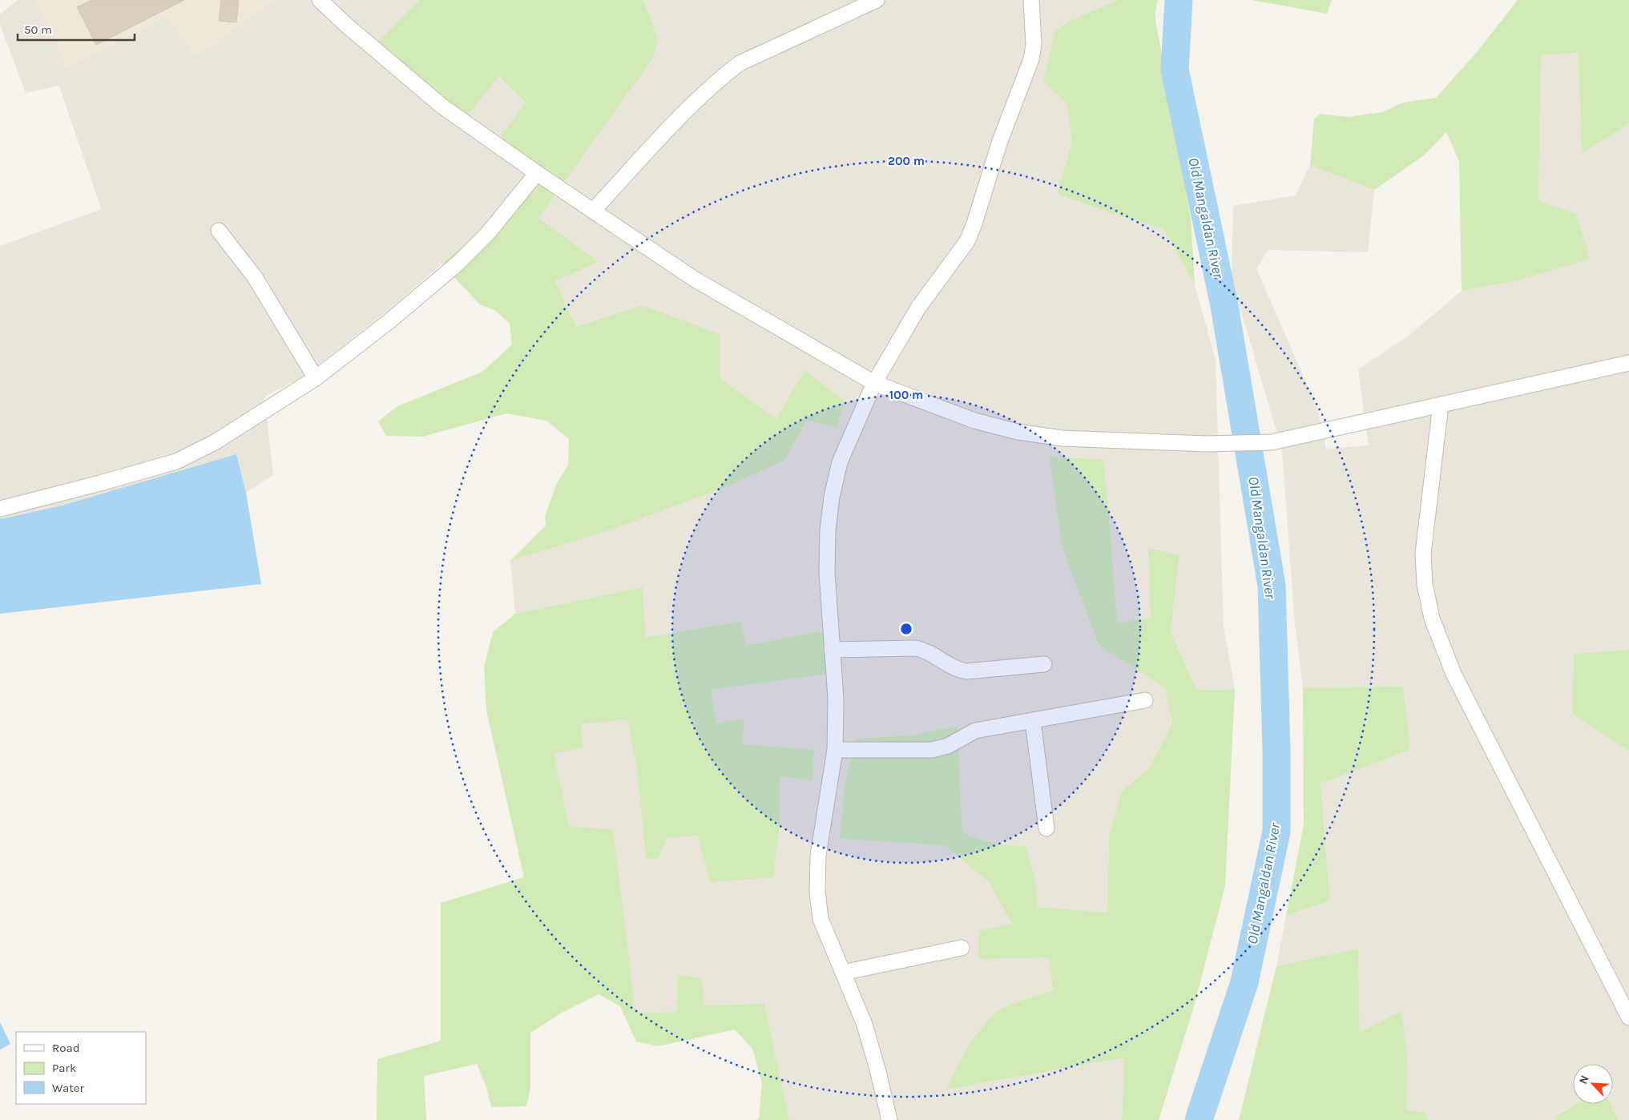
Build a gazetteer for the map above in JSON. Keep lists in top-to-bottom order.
{
  "water": ["Old Mangaldan River"],
  "legend": ["Road", "Park", "Water"],
  "scale_bar": "50 m",
  "north": "top left",
  "rings": ["200 m", "100 m"]
}
